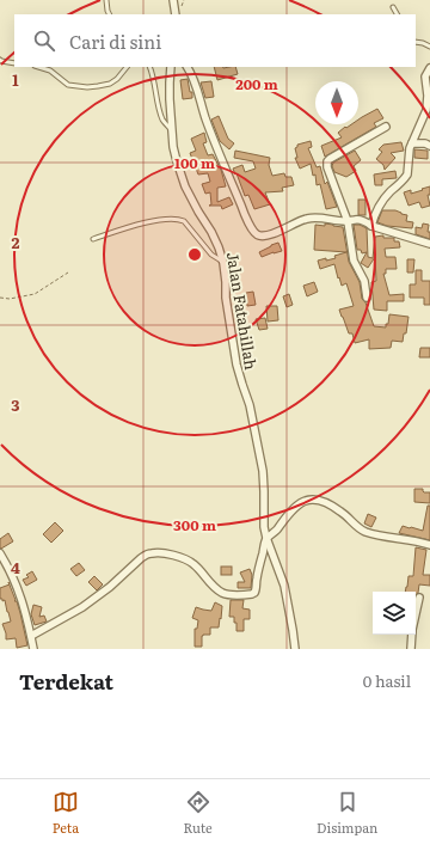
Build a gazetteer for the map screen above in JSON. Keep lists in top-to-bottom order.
{
  "streets": {
    "street": ["Jalan Fatahillah"]
  },
  "north": "bottom",
  "page": {
    "search": "Cari di sini",
    "heading": ["Terdekat", "0 hasil"],
    "nav": ["Peta", "Rute", "Disimpan"]
  },
  "grid": {
    "rows": [
      "1",
      "2",
      "3",
      "4"
    ]
  },
  "rings": ["200 m", "100 m", "300 m"]
}
